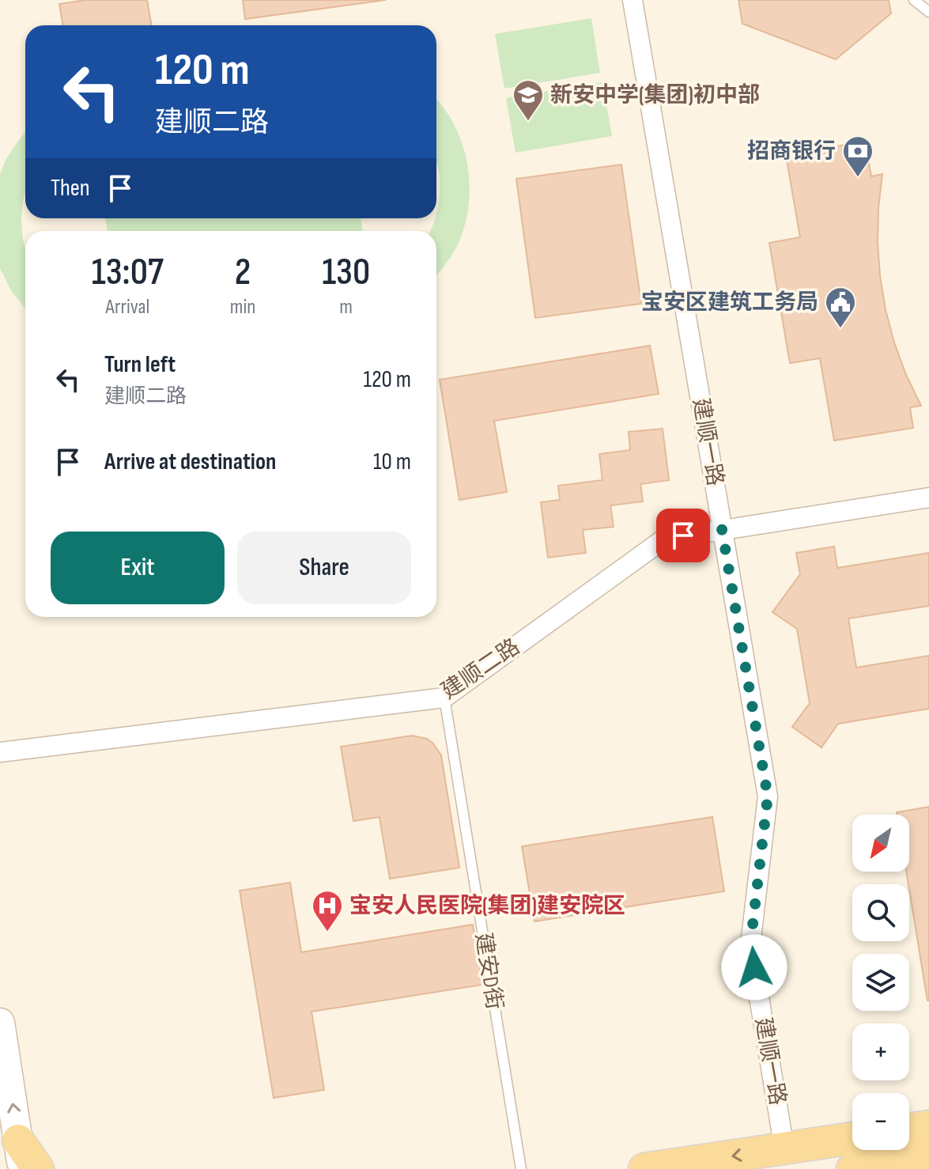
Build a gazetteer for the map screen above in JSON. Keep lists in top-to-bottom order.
{
  "streets": {
    "street": ["建顺一路", "建顺二路"],
    "lane": ["建安D街"]
  },
  "crossings": [
    ["建顺一路", "建顺二路"],
    ["建顺二路", "建安D街"]
  ],
  "places": {
    "school or university": ["新安中学(集团)初中部"],
    "bank": ["招商银行"],
    "public building": ["宝安区建筑工务局"],
    "hospital": ["宝安人民医院(集团)建安院区"]
  },
  "north": "bottom left",
  "page": {
    "turn": ["120 m", "建顺二路"],
    "then": "Then",
    "eta": [
      "13:07",
      "Arrival",
      "2",
      "min",
      "130",
      "m"
    ],
    "list": [
      {
        "name": "Turn left",
        "note": "建顺二路",
        "value": "120 m"
      },
      {
        "name": "Arrive at destination",
        "value": "10 m"
      }
    ],
    "buttons": ["Exit", "Share"],
    "map_buttons": ["+", "−"]
  }
}
